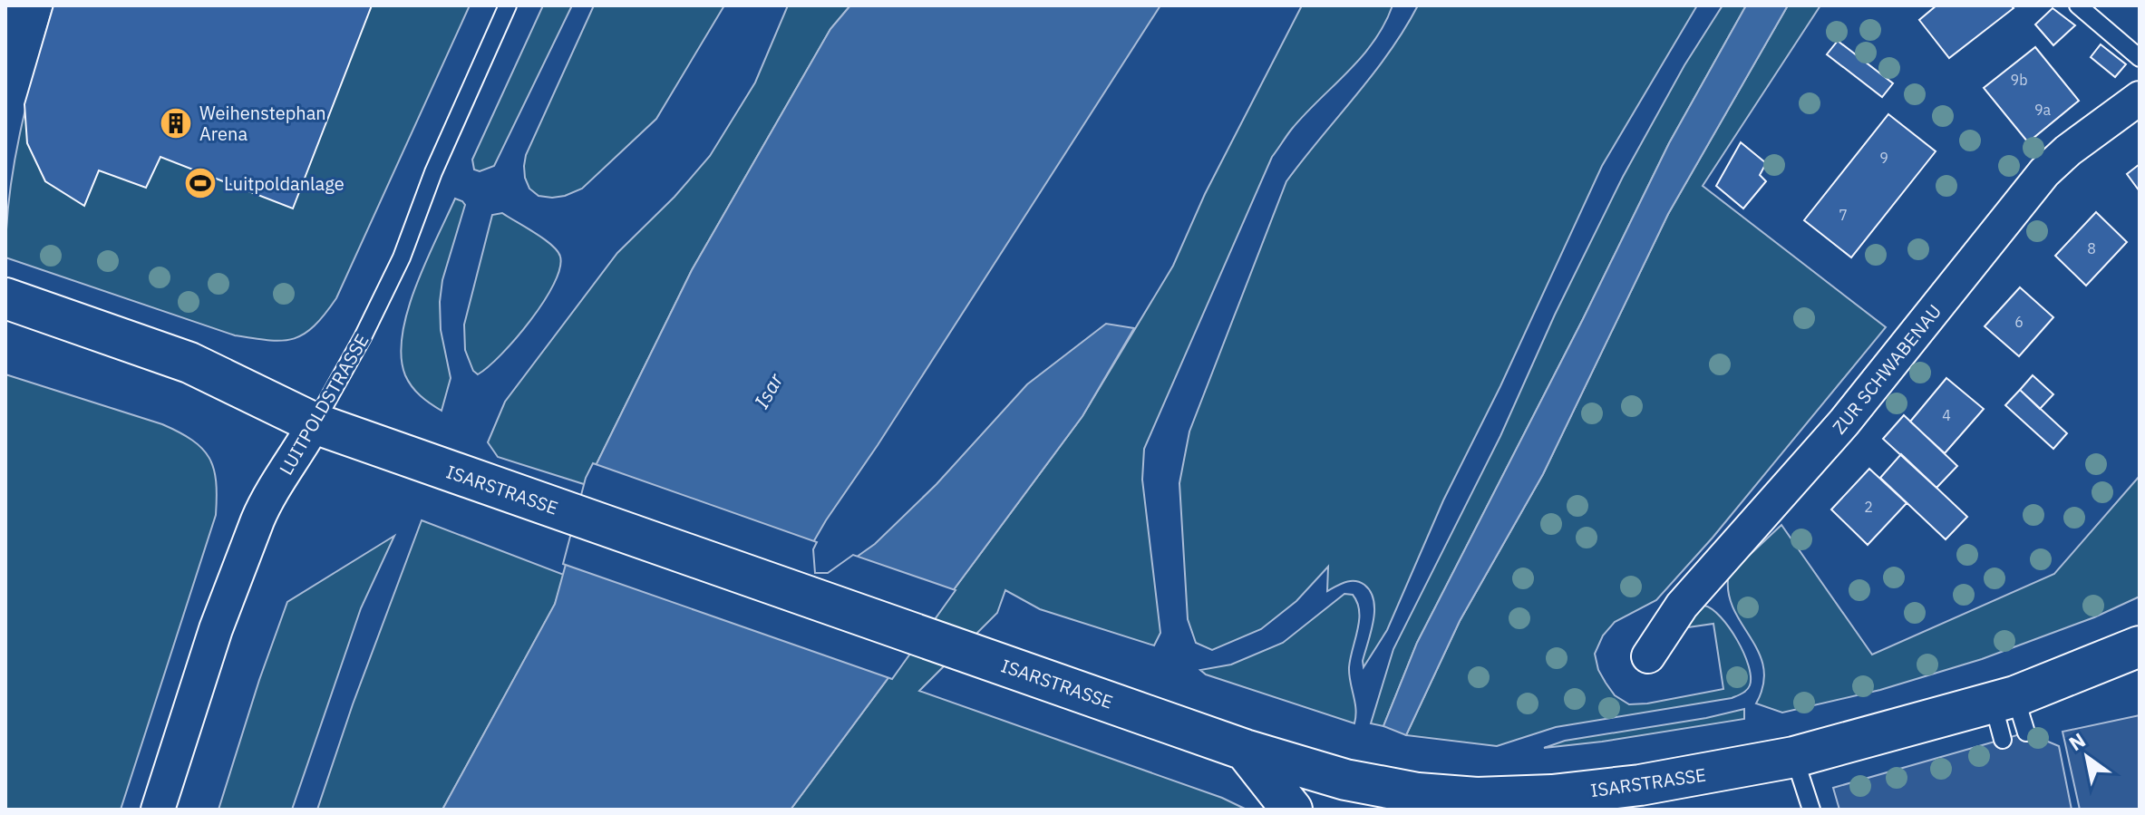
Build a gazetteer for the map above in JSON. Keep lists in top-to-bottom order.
{
  "streets": {
    "main road": ["ISARSTRASSE"],
    "street": ["ZUR SCHWABENAU", "LUITPOLDSTRASSE"]
  },
  "crossings": [
    ["LUITPOLDSTRASSE", "ISARSTRASSE"]
  ],
  "water": ["Isar"],
  "places": {
    "building": ["Weihenstephan Arena"],
    "sports": ["Luitpoldanlage"]
  },
  "house_numbers": [
    "9b",
    "9a",
    "9",
    "7",
    "8",
    "6",
    "4",
    "2"
  ],
  "north": "top left"
}
